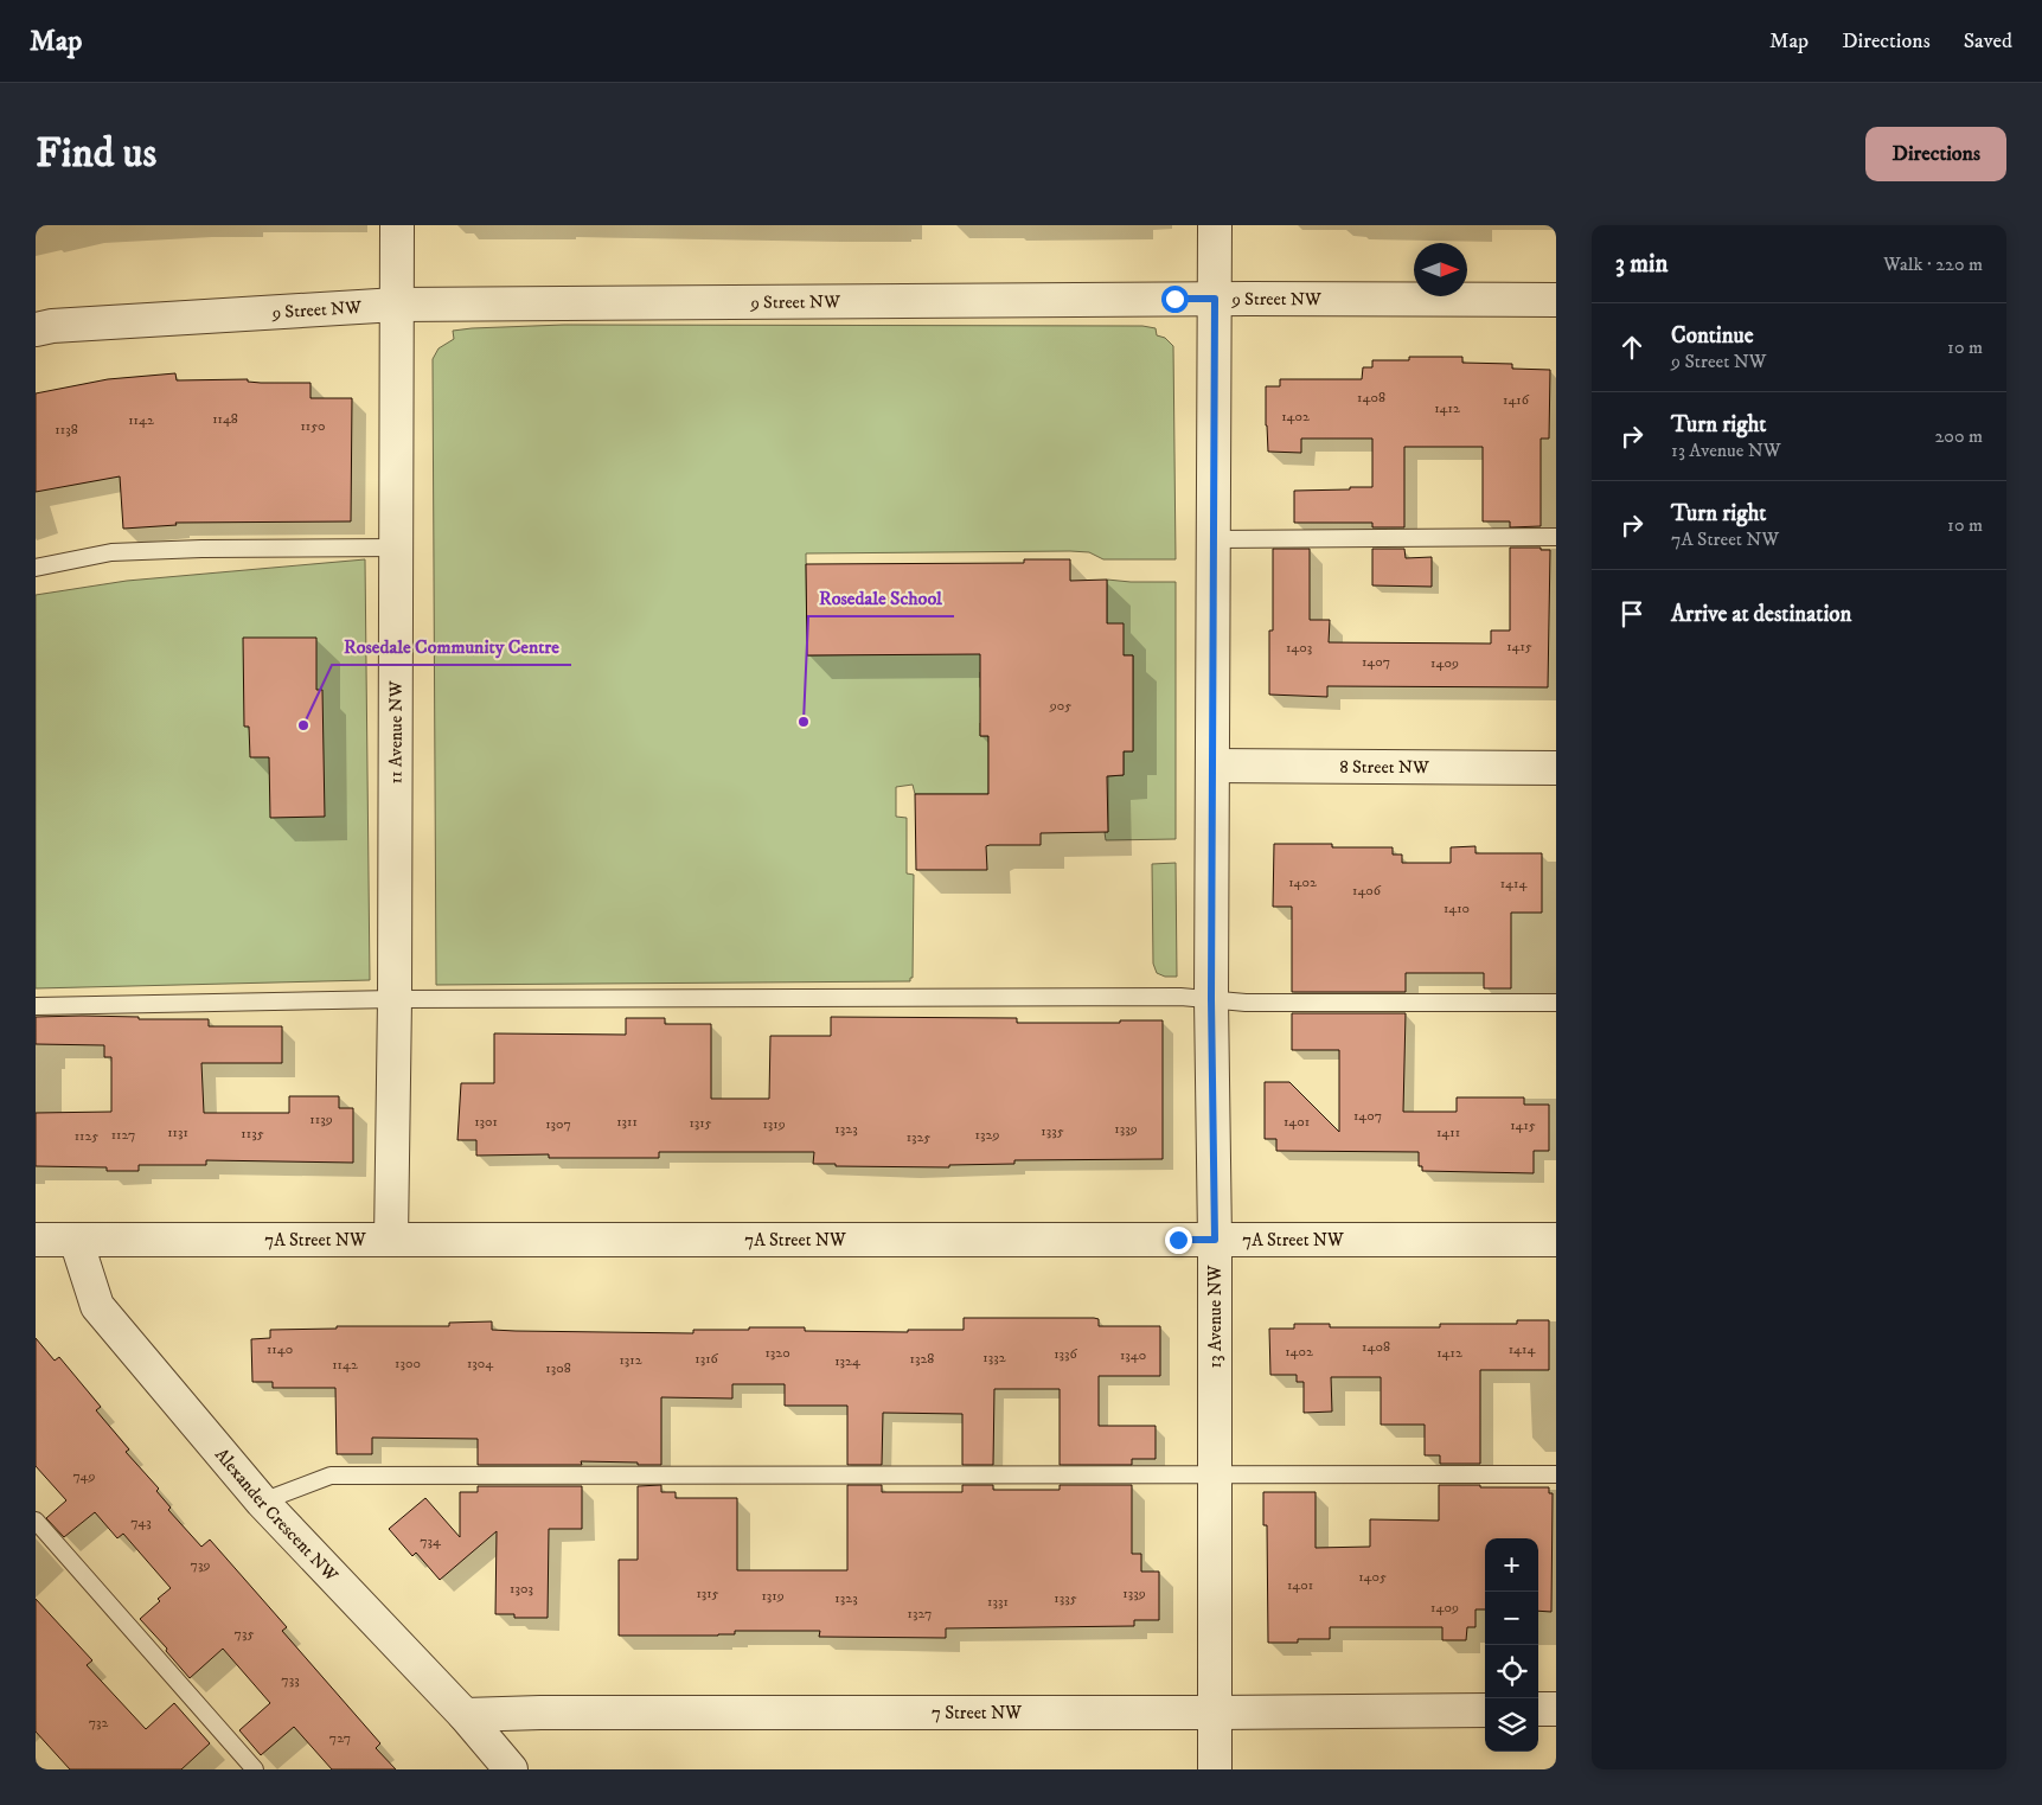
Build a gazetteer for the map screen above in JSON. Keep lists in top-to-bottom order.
{
  "streets": {
    "street": [
      "9 Street NW",
      "11 Avenue NW",
      "8 Street NW",
      "7A Street NW",
      "13 Avenue NW",
      "Alexander Crescent NW",
      "7 Street NW"
    ]
  },
  "crossings": [
    ["9 Street NW", "11 Avenue NW"],
    ["9 Street NW", "13 Avenue NW"],
    ["11 Avenue NW", "7A Street NW"],
    ["8 Street NW", "13 Avenue NW"],
    ["7A Street NW", "13 Avenue NW"],
    ["7A Street NW", "Alexander Crescent NW"],
    ["13 Avenue NW", "7 Street NW"],
    ["Alexander Crescent NW", "7 Street NW"]
  ],
  "places": ["Rosedale School", "Rosedale Community Centre"],
  "house_numbers": [
    "1408",
    "1416",
    "1412",
    "1402",
    "1148",
    "1142",
    "1150",
    "1138",
    "1415",
    "1403",
    "1407",
    "1409",
    "905",
    "1402",
    "1414",
    "1406",
    "1410",
    "1407",
    "1139",
    "1301",
    "1311",
    "1401",
    "1315",
    "1307",
    "1319",
    "1415",
    "1323",
    "1339",
    "1335",
    "1131",
    "1411",
    "1135",
    "1127",
    "1329",
    "1125",
    "1325",
    "1408",
    "1140",
    "1414",
    "1402",
    "1320",
    "1412",
    "1336",
    "1340",
    "1332",
    "1316",
    "1328",
    "1312",
    "1324",
    "1300",
    "1304",
    "1142",
    "1308",
    "749",
    "743",
    "734",
    "739",
    "1405",
    "1401",
    "1303",
    "1315",
    "1339",
    "1319",
    "1323",
    "1335",
    "1331",
    "1409",
    "1327",
    "735",
    "733",
    "732",
    "727"
  ],
  "north": "right",
  "page": {
    "header": "Map",
    "nav": ["Map", "Directions", "Saved"],
    "buttons": "Directions",
    "title": "Find us",
    "heading": ["3 min", "Walk · 220 m"],
    "list": [
      ["Continue", "9 Street NW", "10 m"],
      ["Turn right", "13 Avenue NW", "200 m"],
      ["Turn right", "7A Street NW", "10 m"],
      "Arrive at destination"
    ],
    "map_buttons": ["+", "−"]
  }
}
